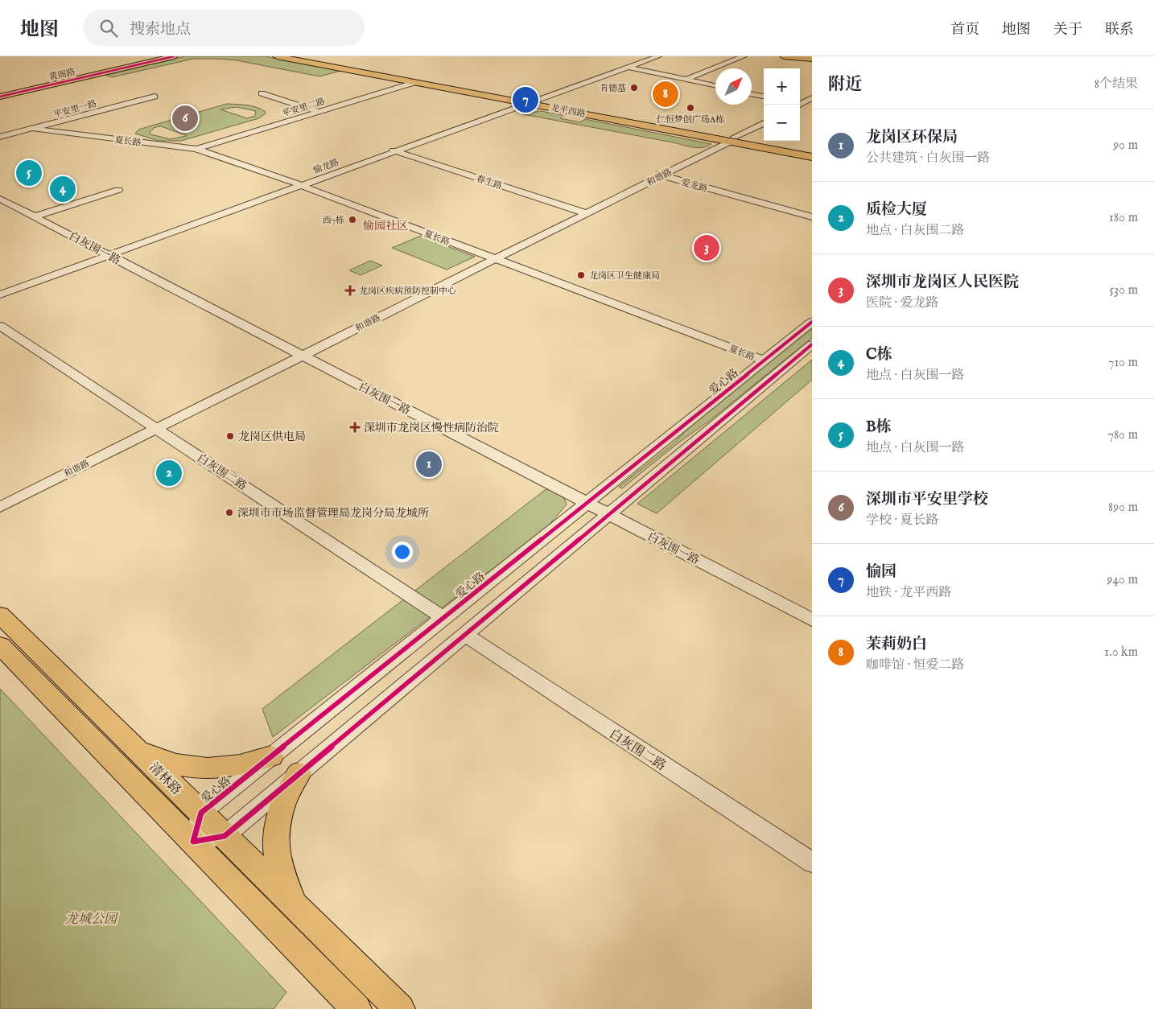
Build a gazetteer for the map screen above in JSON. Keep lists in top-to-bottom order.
{
  "streets": {
    "main road": ["黄阁路", "龙平西路", "清林路"],
    "street": [
      "平安里二路",
      "平安里一路",
      "夏长路",
      "愉龙路",
      "和谐路",
      "春生路",
      "爱龙路",
      "白灰围一路",
      "爱心路",
      "白灰围二路"
    ]
  },
  "crossings": [
    ["平安里二路", "龙平西路"],
    ["平安里二路", "夏长路"],
    ["平安里一路", "夏长路"],
    ["龙平西路", "愉龙路"],
    ["龙平西路", "和谐路"],
    ["夏长路", "愉龙路"],
    ["夏长路", "和谐路"],
    ["夏长路", "爱心路"],
    ["愉龙路", "春生路"],
    ["愉龙路", "白灰围一路"],
    ["和谐路", "春生路"],
    ["和谐路", "爱龙路"],
    ["和谐路", "白灰围一路"],
    ["和谐路", "白灰围二路"],
    ["白灰围一路", "爱心路"],
    ["爱心路", "白灰围二路"],
    ["爱心路", "清林路"]
  ],
  "districts": ["愉园社区"],
  "parks": ["龙城公园"],
  "places": {
    "other": [
      "肯德基",
      "仁恒梦创广场A栋",
      "西7栋",
      "龙岗区卫生健康局",
      "龙岗区供电局",
      "深圳市市场监督管理局龙岗分局龙城所"
    ],
    "health": ["龙岗区疾病预防控制中心", "深圳市龙岗区慢性病防治院"]
  },
  "north": "top right",
  "page": {
    "header": "地图",
    "search": "搜索地点",
    "nav": [
      "首页",
      "地图",
      "关于",
      "联系"
    ],
    "heading": ["附近", "8个结果"],
    "map_buttons": ["+", "−"],
    "pins": [
      "8",
      "7",
      "6",
      "5",
      "4",
      "3",
      "1",
      "2"
    ],
    "list": [
      {
        "mark": "1",
        "name": "龙岗区环保局",
        "note": "公共建筑 · 白灰围一路",
        "value": "90 m"
      },
      {
        "mark": "2",
        "name": "质检大厦",
        "note": "地点 · 白灰围二路",
        "value": "180 m"
      },
      {
        "mark": "3",
        "name": "深圳市龙岗区人民医院",
        "note": "医院 · 爱龙路",
        "value": "530 m"
      },
      {
        "mark": "4",
        "name": "C栋",
        "note": "地点 · 白灰围一路",
        "value": "710 m"
      },
      {
        "mark": "5",
        "name": "B栋",
        "note": "地点 · 白灰围一路",
        "value": "780 m"
      },
      {
        "mark": "6",
        "name": "深圳市平安里学校",
        "note": "学校 · 夏长路",
        "value": "890 m"
      },
      {
        "mark": "7",
        "name": "愉园",
        "note": "地铁 · 龙平西路",
        "value": "940 m"
      },
      {
        "mark": "8",
        "name": "茉莉奶白",
        "note": "咖啡馆 · 恒爱二路",
        "value": "1.0 km"
      }
    ]
  }
}
